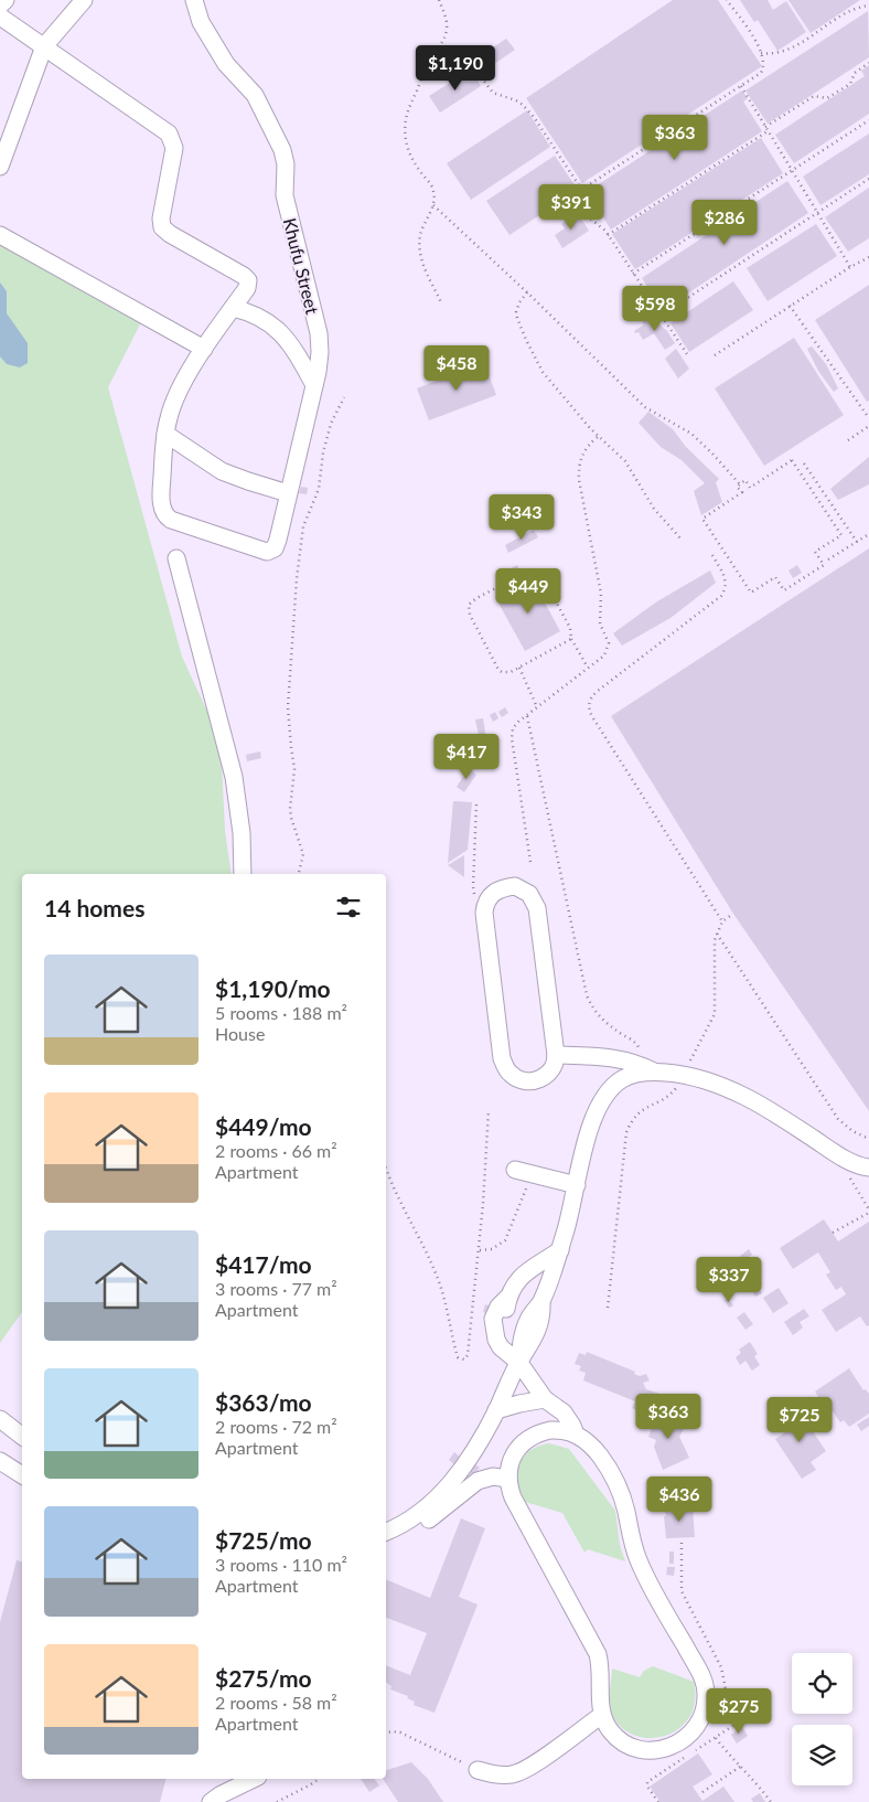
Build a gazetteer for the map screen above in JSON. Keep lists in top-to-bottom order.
{
  "streets": {
    "street": ["Khufu Street"]
  },
  "page": {
    "price": [
      "$1,190",
      "$363",
      "$391",
      "$286",
      "$598",
      "$458",
      "$343",
      "$449",
      "$417",
      "$337",
      "$363",
      "$725",
      "$436",
      "$275"
    ],
    "heading": "14 homes",
    "list": [
      {
        "name": "$1,190/mo",
        "note": "5 rooms · 188 m² · House"
      },
      {
        "name": "$449/mo",
        "note": "2 rooms · 66 m² · Apartment"
      },
      {
        "name": "$417/mo",
        "note": "3 rooms · 77 m² · Apartment"
      },
      {
        "name": "$363/mo",
        "note": "2 rooms · 72 m² · Apartment"
      },
      {
        "name": "$725/mo",
        "note": "3 rooms · 110 m² · Apartment"
      },
      {
        "name": "$275/mo",
        "note": "2 rooms · 58 m² · Apartment"
      }
    ]
  }
}
